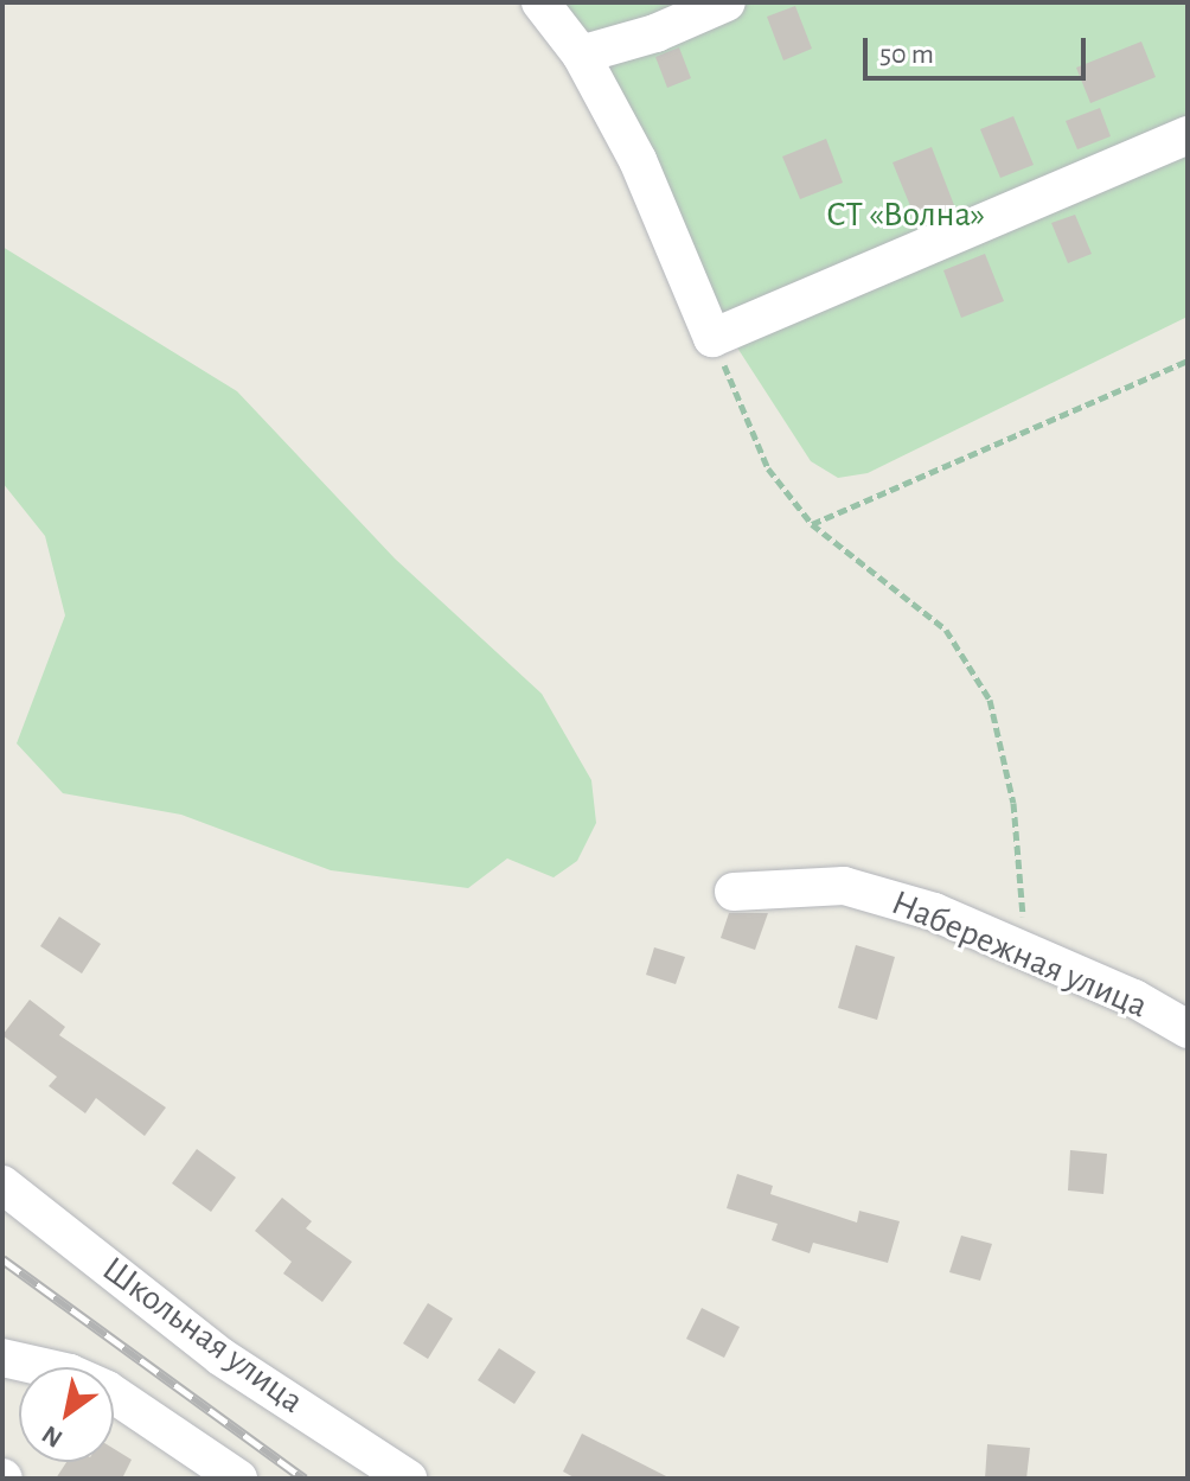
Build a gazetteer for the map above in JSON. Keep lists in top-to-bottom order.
{
  "streets": {
    "street": ["Набережная улица", "Школьная улица"]
  },
  "parks": ["СТ «Волна»"],
  "scale_bar": "50 m",
  "north": "bottom left"
}
